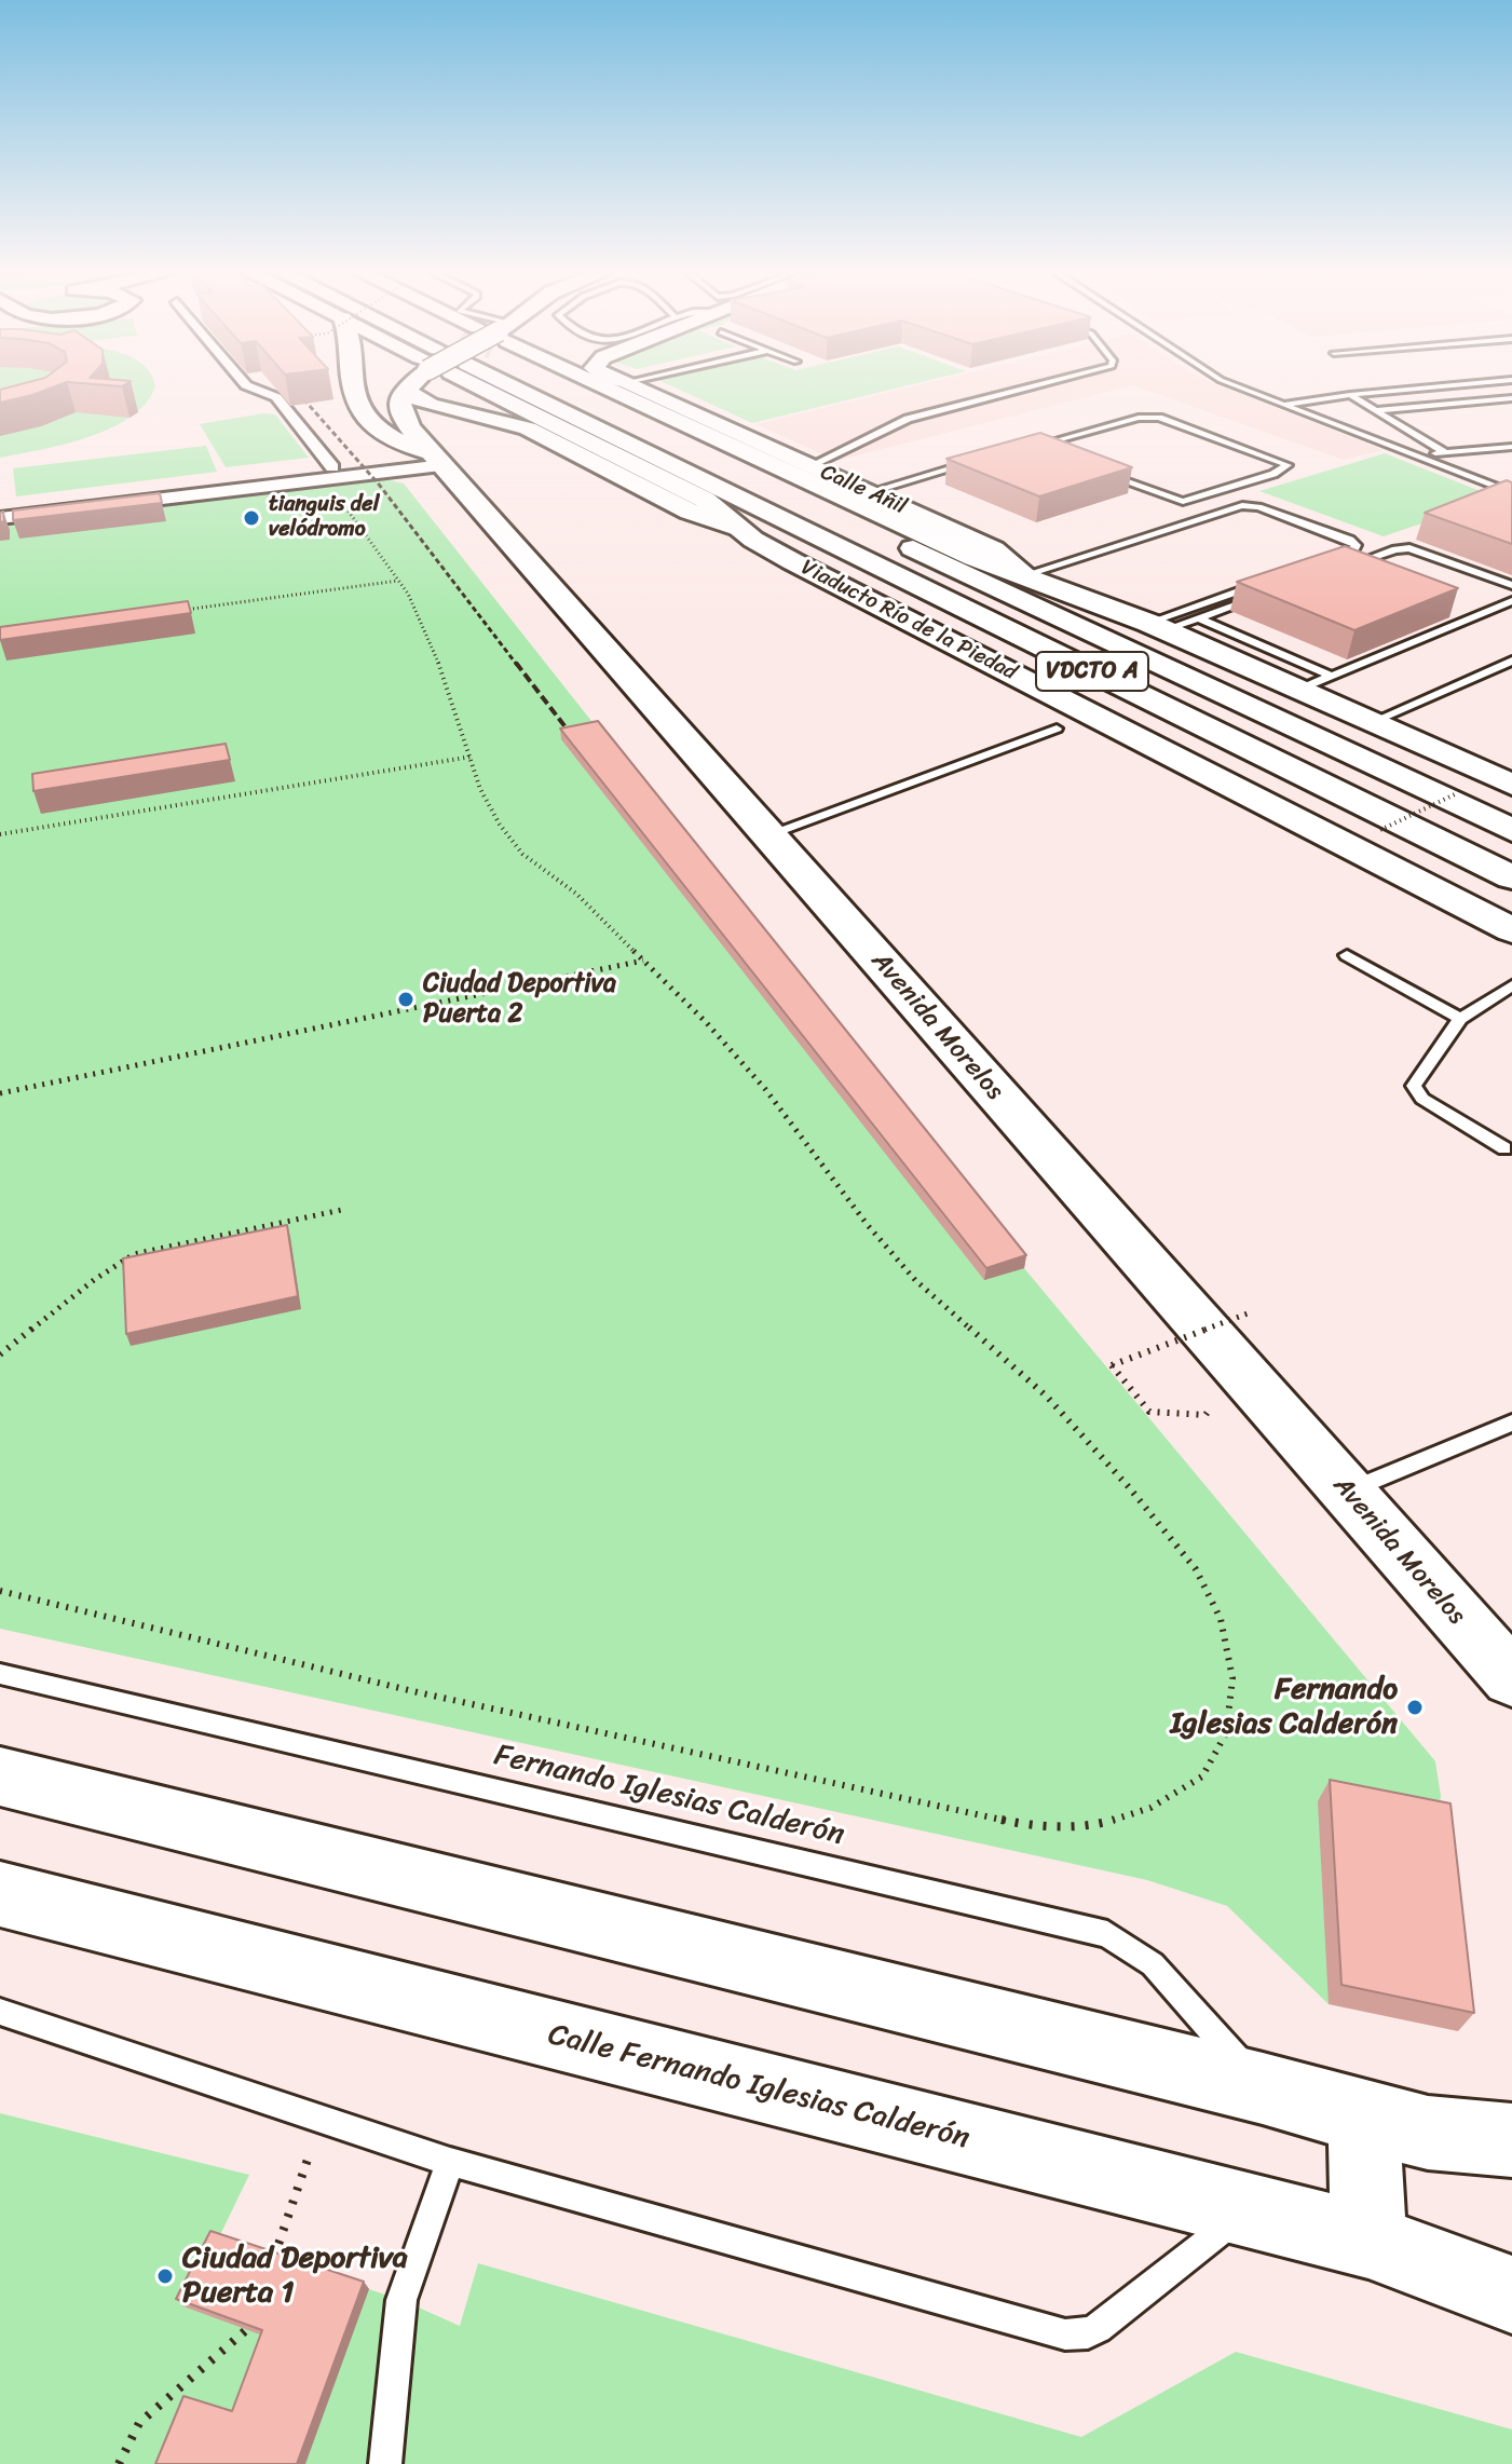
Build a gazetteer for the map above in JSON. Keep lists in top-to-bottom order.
{
  "streets": {
    "main road": ["Viaducto Río de la Piedad", "VDCTO A", "Avenida Morelos"],
    "street": ["Calle Añil", "Calle Fernando Iglesias Calderón"],
    "lane": ["Fernando Iglesias Calderón"]
  },
  "crossings": [
    ["Calle Añil", "Viaducto Río de la Piedad"]
  ],
  "places": [
    "tianguis del velódromo",
    "Ciudad Deportiva Puerta 2",
    "Fernando Iglesias Calderón",
    "Ciudad Deportiva Puerta 1"
  ]
}
